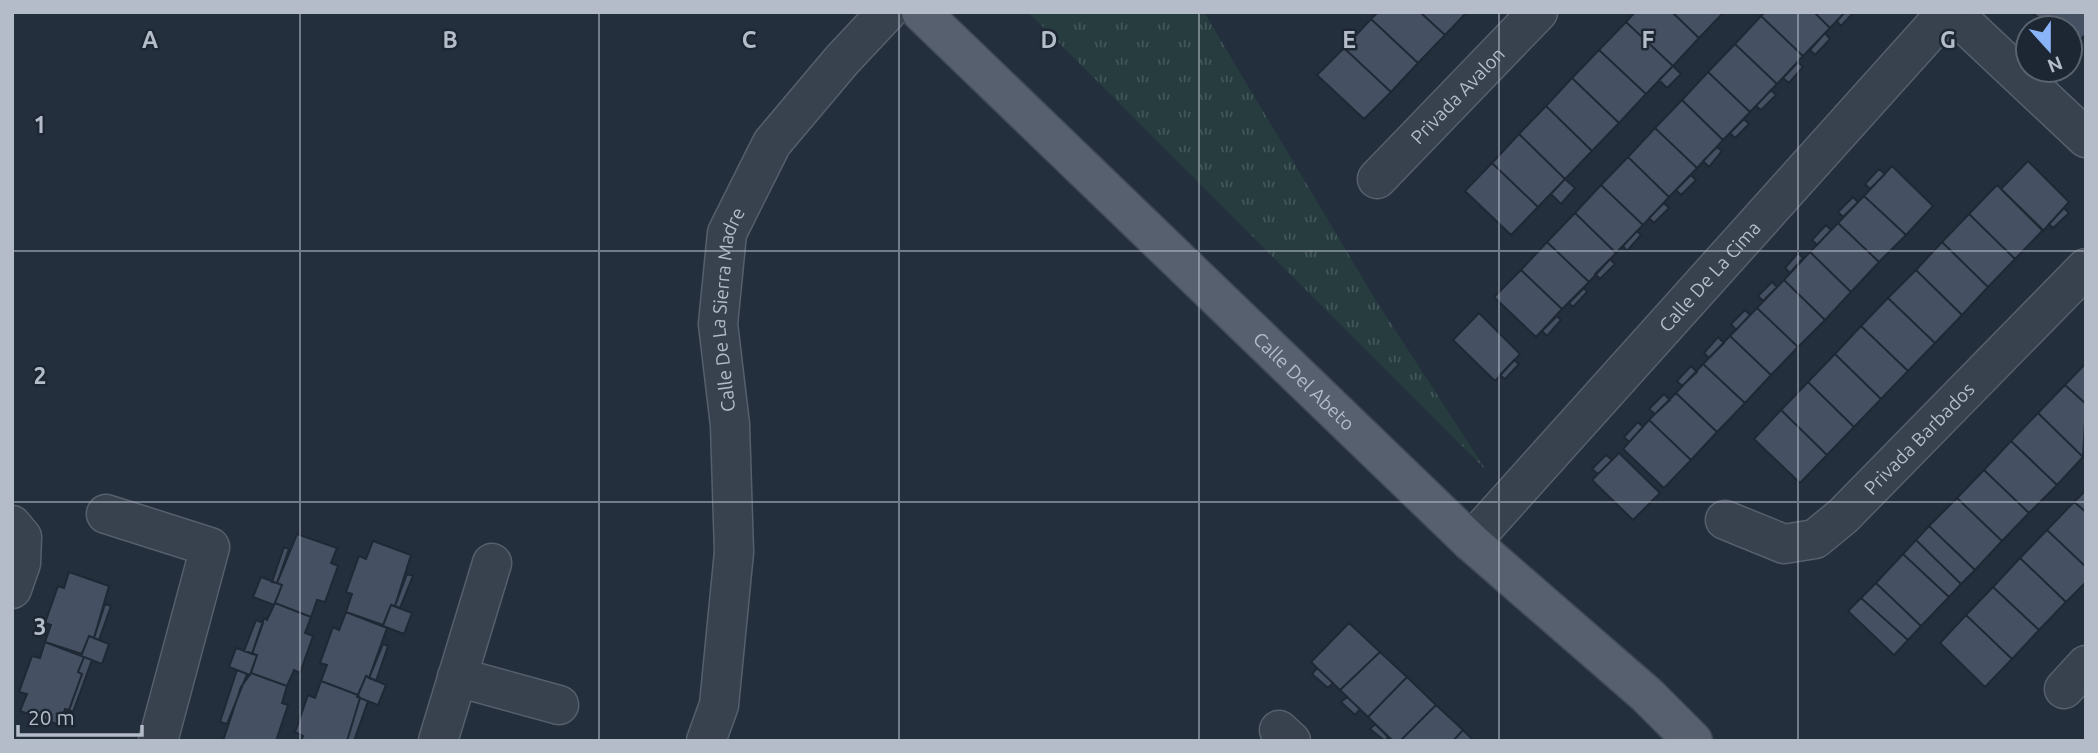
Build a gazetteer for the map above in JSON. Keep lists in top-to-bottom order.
{
  "streets": {
    "main road": ["Calle Del Abeto"],
    "street": [
      "Privada Avalon",
      "Calle De La Cima",
      "Calle De La Sierra Madre",
      "Privada Barbados"
    ]
  },
  "crossings": [
    ["Calle De La Cima", "Calle Del Abeto"]
  ],
  "scale_bar": "20 m",
  "north": "bottom",
  "grid": {
    "columns": [
      "A",
      "B",
      "C",
      "D",
      "E",
      "F",
      "G"
    ],
    "rows": ["1", "2", "3"]
  }
}
